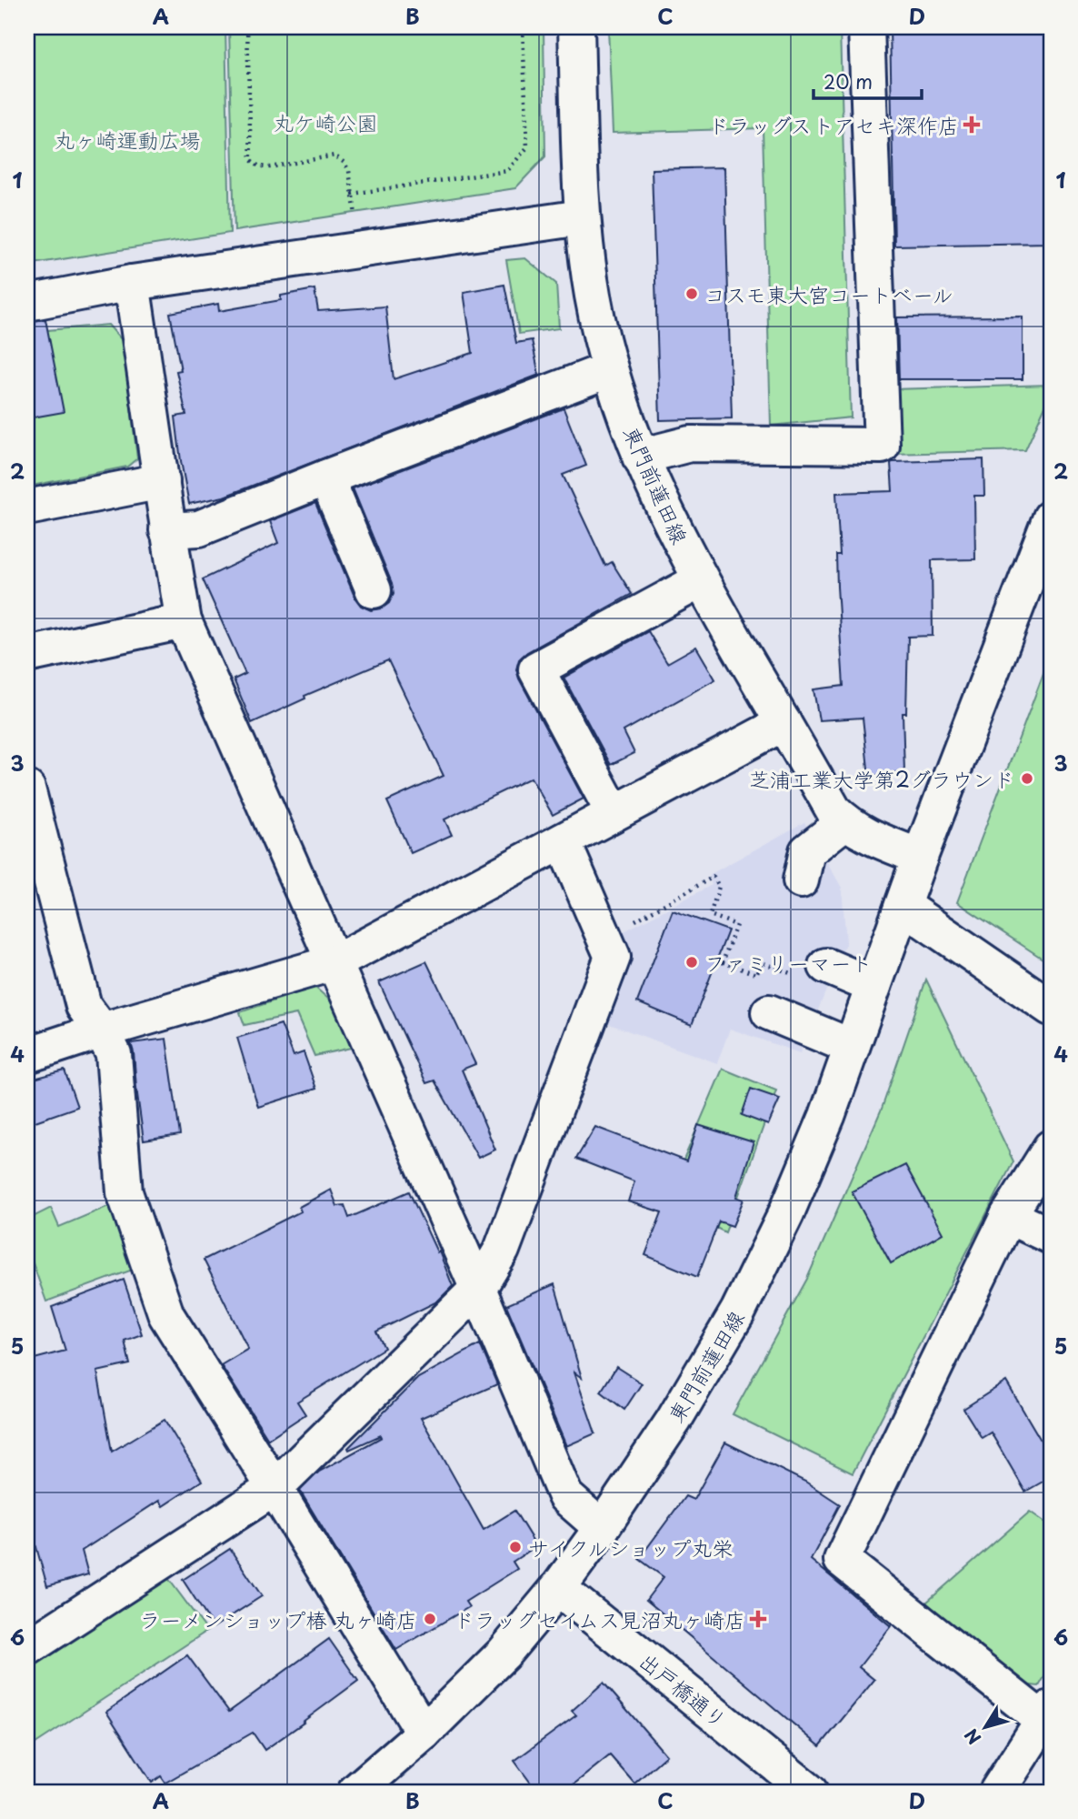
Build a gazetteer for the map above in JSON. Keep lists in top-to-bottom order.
{
  "streets": {
    "street": ["東門前蓮田線", "出戸橋通り"]
  },
  "crossings": [
    ["東門前蓮田線", "出戸橋通り"]
  ],
  "parks": ["丸ケ崎公園", "丸ヶ崎運動広場"],
  "places": {
    "health": ["ドラッグストアセキ深作店", "ドラッグセイムス見沼丸ヶ崎店"],
    "other": [
      "コスモ東大宮コートベール",
      "芝浦工業大学第2グラウンド",
      "ファミリーマート",
      "サイクルショップ丸栄",
      "ラーメンショップ椿 丸ヶ崎店"
    ]
  },
  "scale_bar": "20 m",
  "north": "bottom left",
  "grid": {
    "columns": [
      "A",
      "B",
      "C",
      "D"
    ],
    "rows": [
      "1",
      "2",
      "3",
      "4",
      "5",
      "6"
    ]
  }
}
